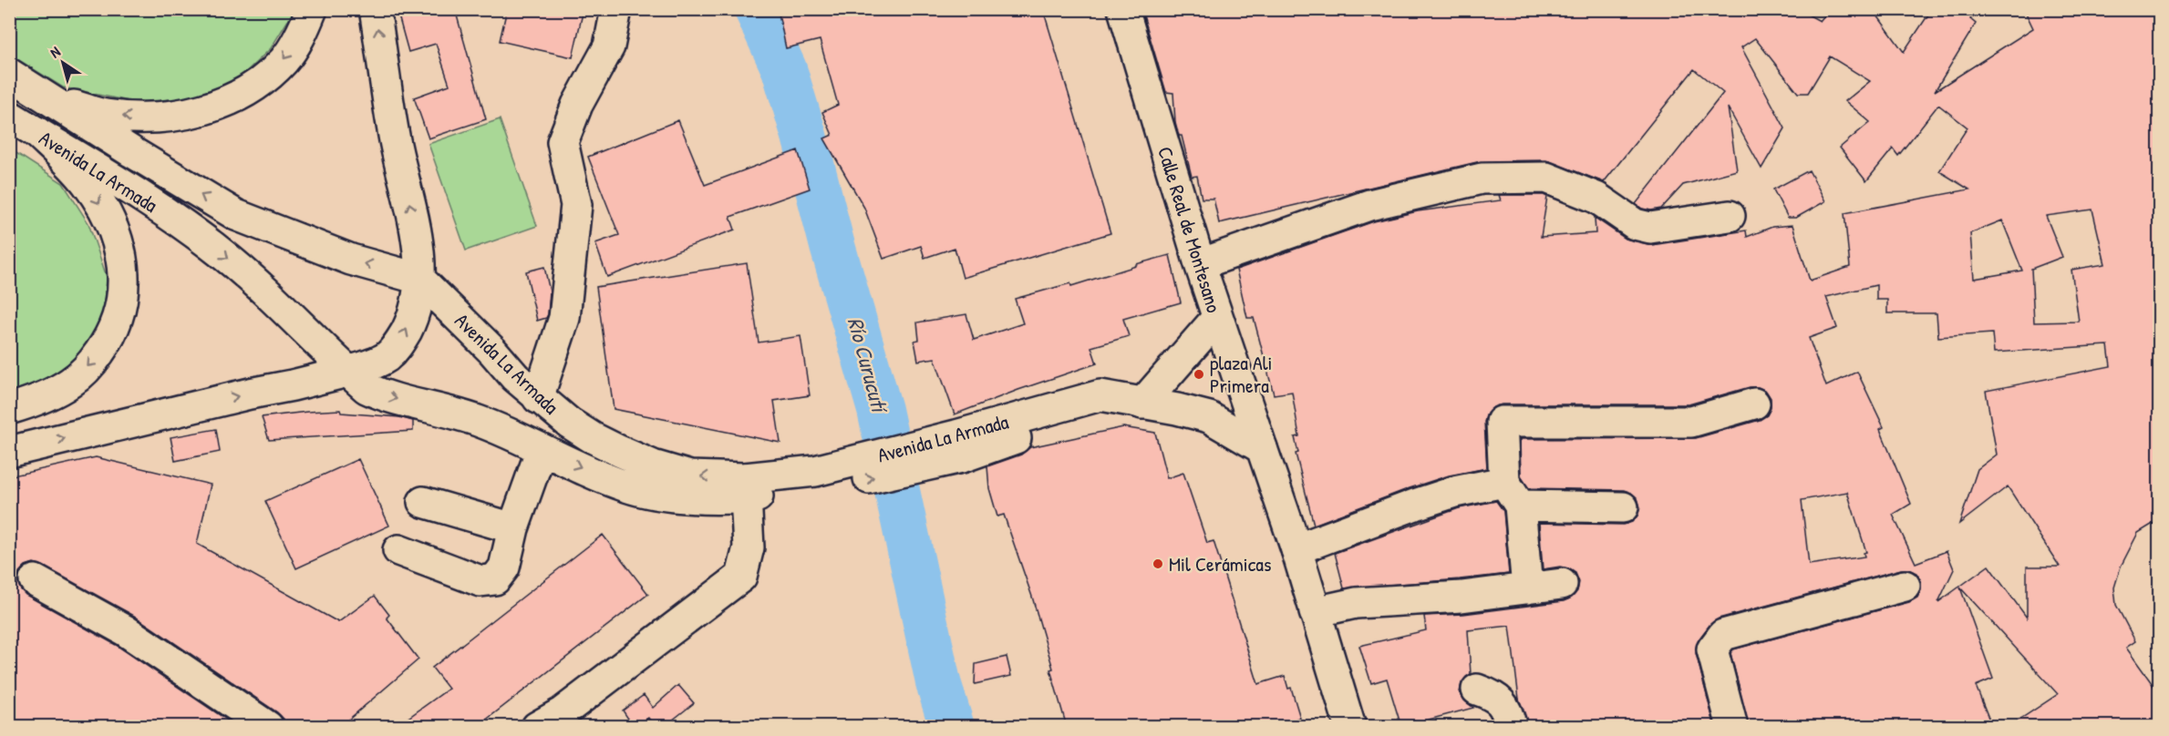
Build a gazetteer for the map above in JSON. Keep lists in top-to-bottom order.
{
  "streets": {
    "main road": ["Avenida La Armada", "Calle Real de Montesano"]
  },
  "crossings": [
    ["Avenida La Armada", "Calle Real de Montesano"]
  ],
  "water": ["Río Curucutí"],
  "places": ["plaza Ali Primera", "Mil Cerámicas"],
  "north": "top left"
}
